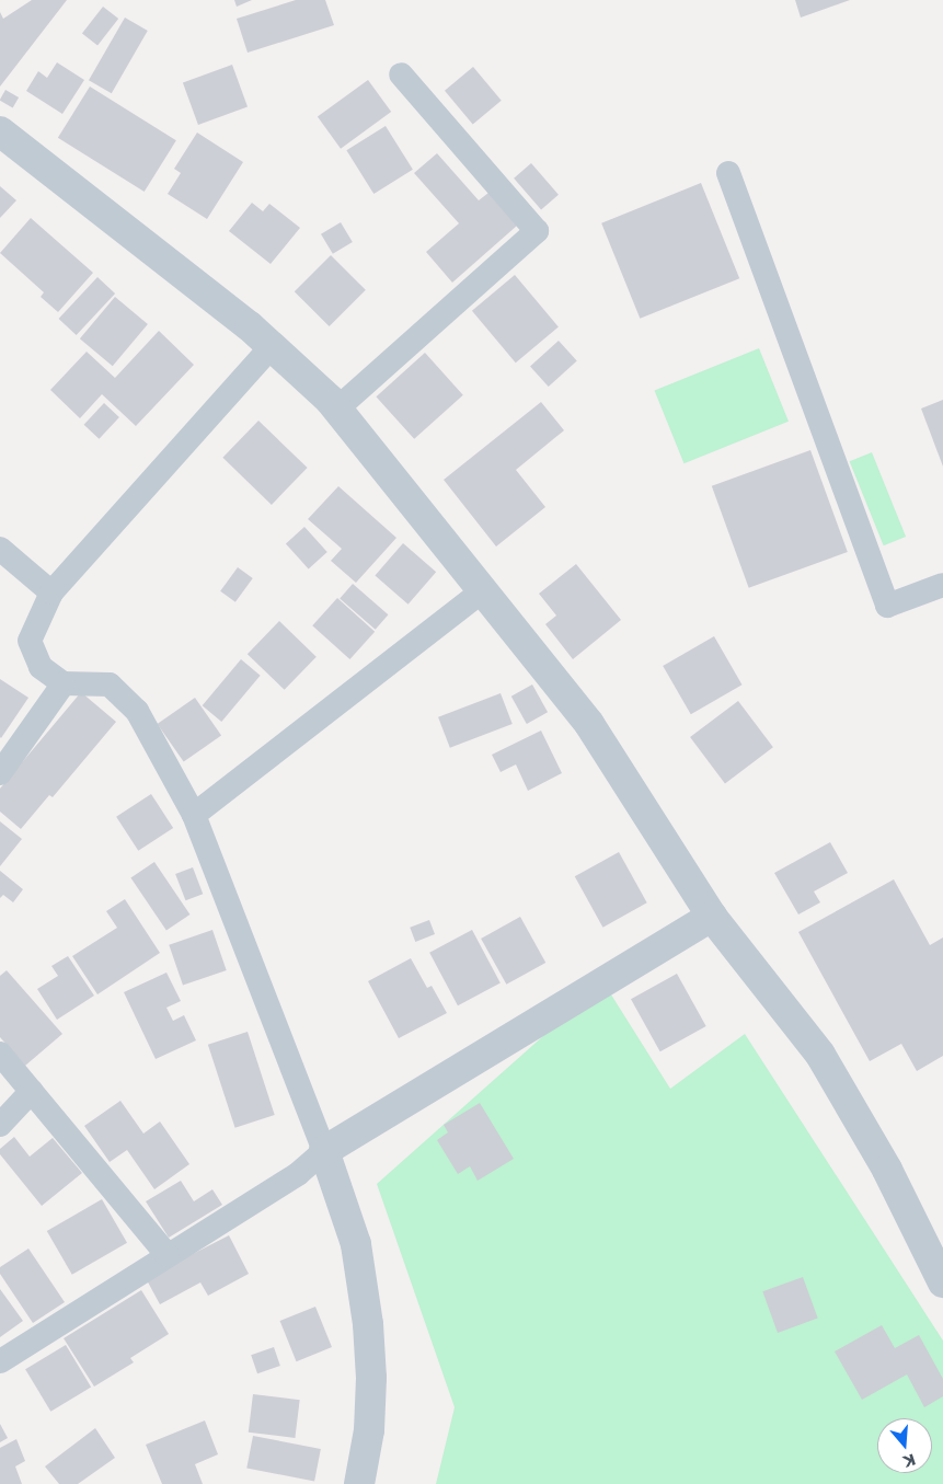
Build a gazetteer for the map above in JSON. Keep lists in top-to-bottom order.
{
  "north": "bottom"
}
